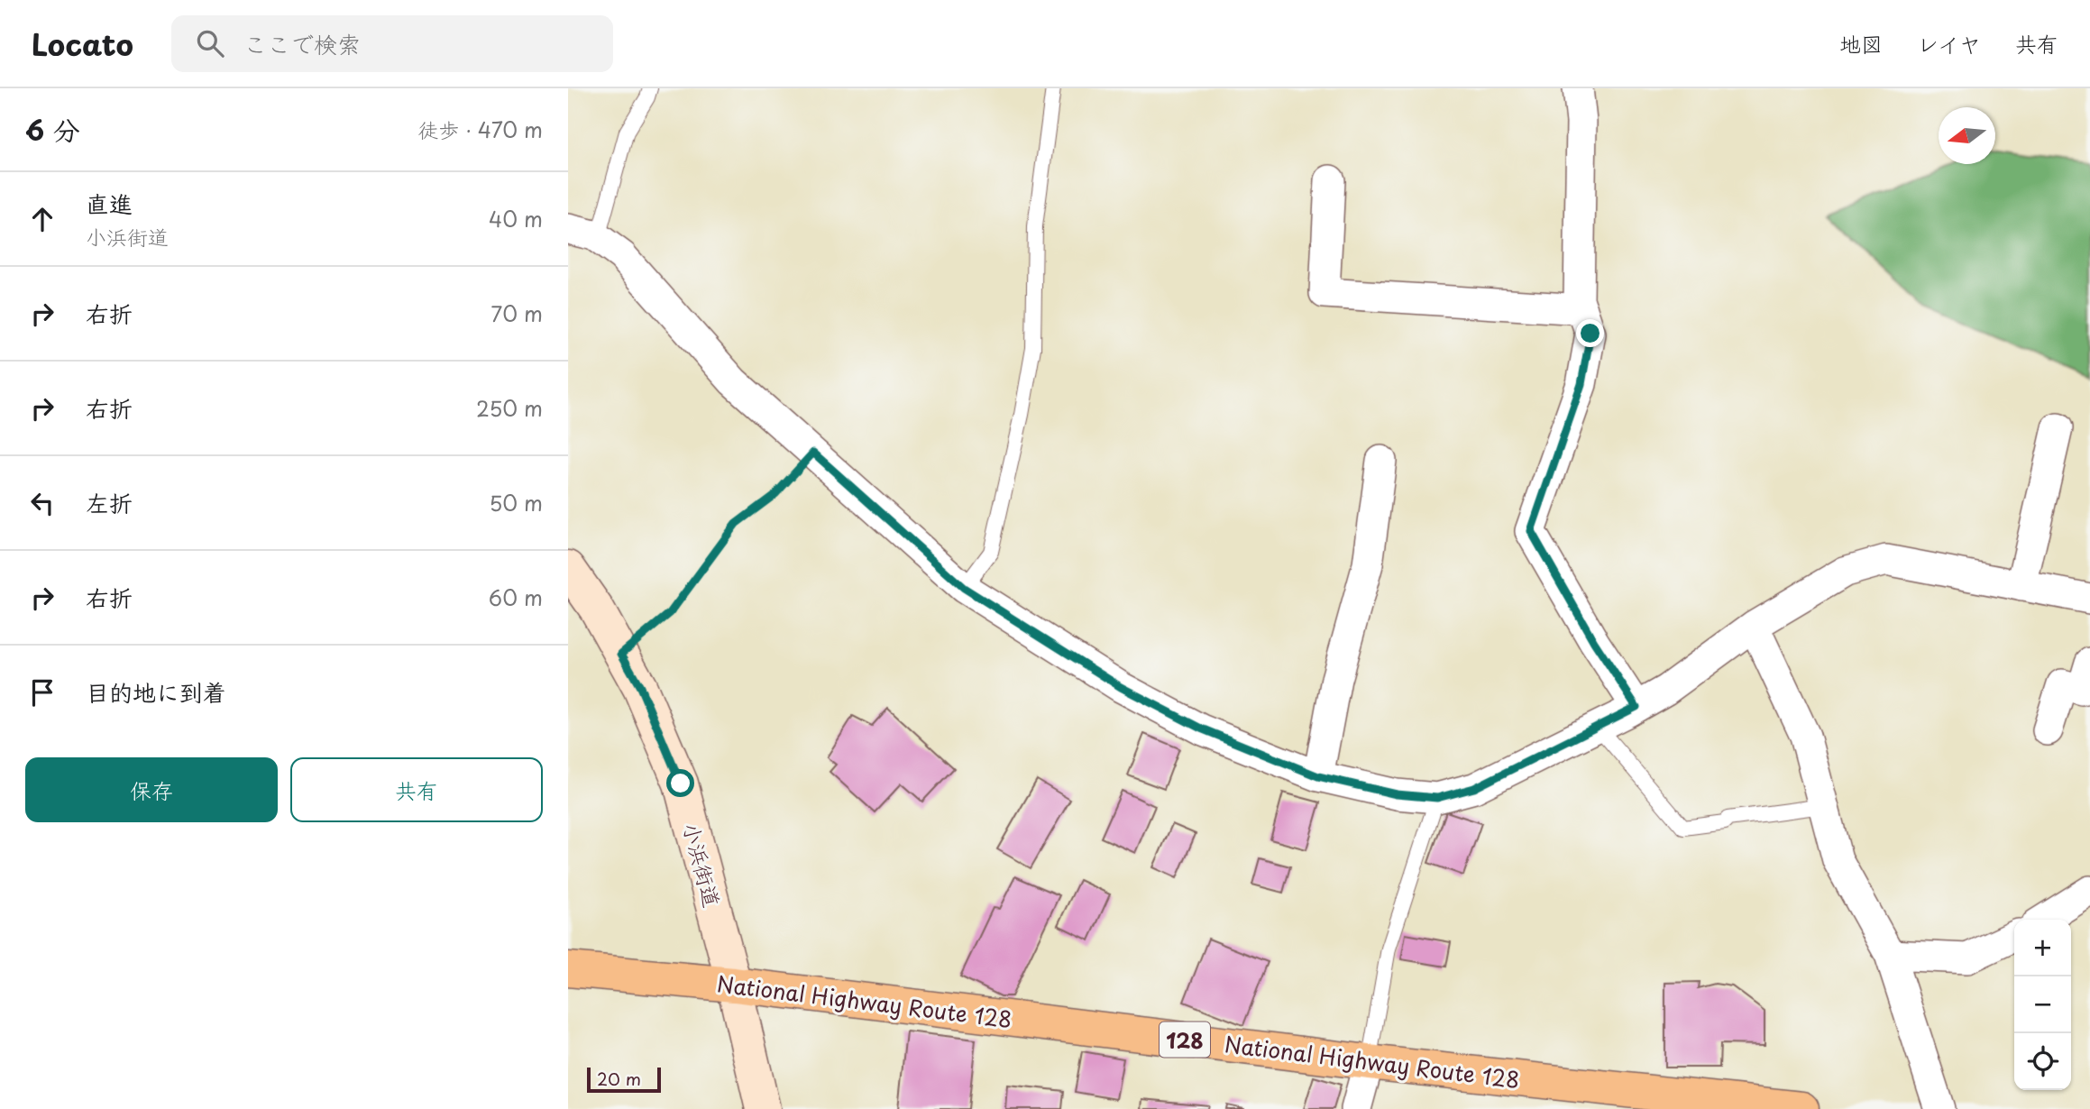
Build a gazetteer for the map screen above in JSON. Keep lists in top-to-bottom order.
{
  "streets": {
    "highway": ["National Highway Route 128", "128"],
    "main road": ["小浜街道"]
  },
  "crossings": [
    ["小浜街道", "National Highway Route 128"]
  ],
  "scale_bar": "20 m",
  "north": "left",
  "page": {
    "header": "Locato",
    "search": "ここで検索",
    "nav": ["地図", "レイヤ", "共有"],
    "heading": ["6 分", "徒歩 · 470 m"],
    "list": [
      ["直進", "小浜街道", "40 m"],
      ["右折", "70 m"],
      ["右折", "250 m"],
      ["左折", "50 m"],
      ["右折", "60 m"],
      "目的地に到着"
    ],
    "buttons": ["保存", "共有"],
    "map_buttons": ["+", "−"],
    "scale": "20 m"
  }
}
